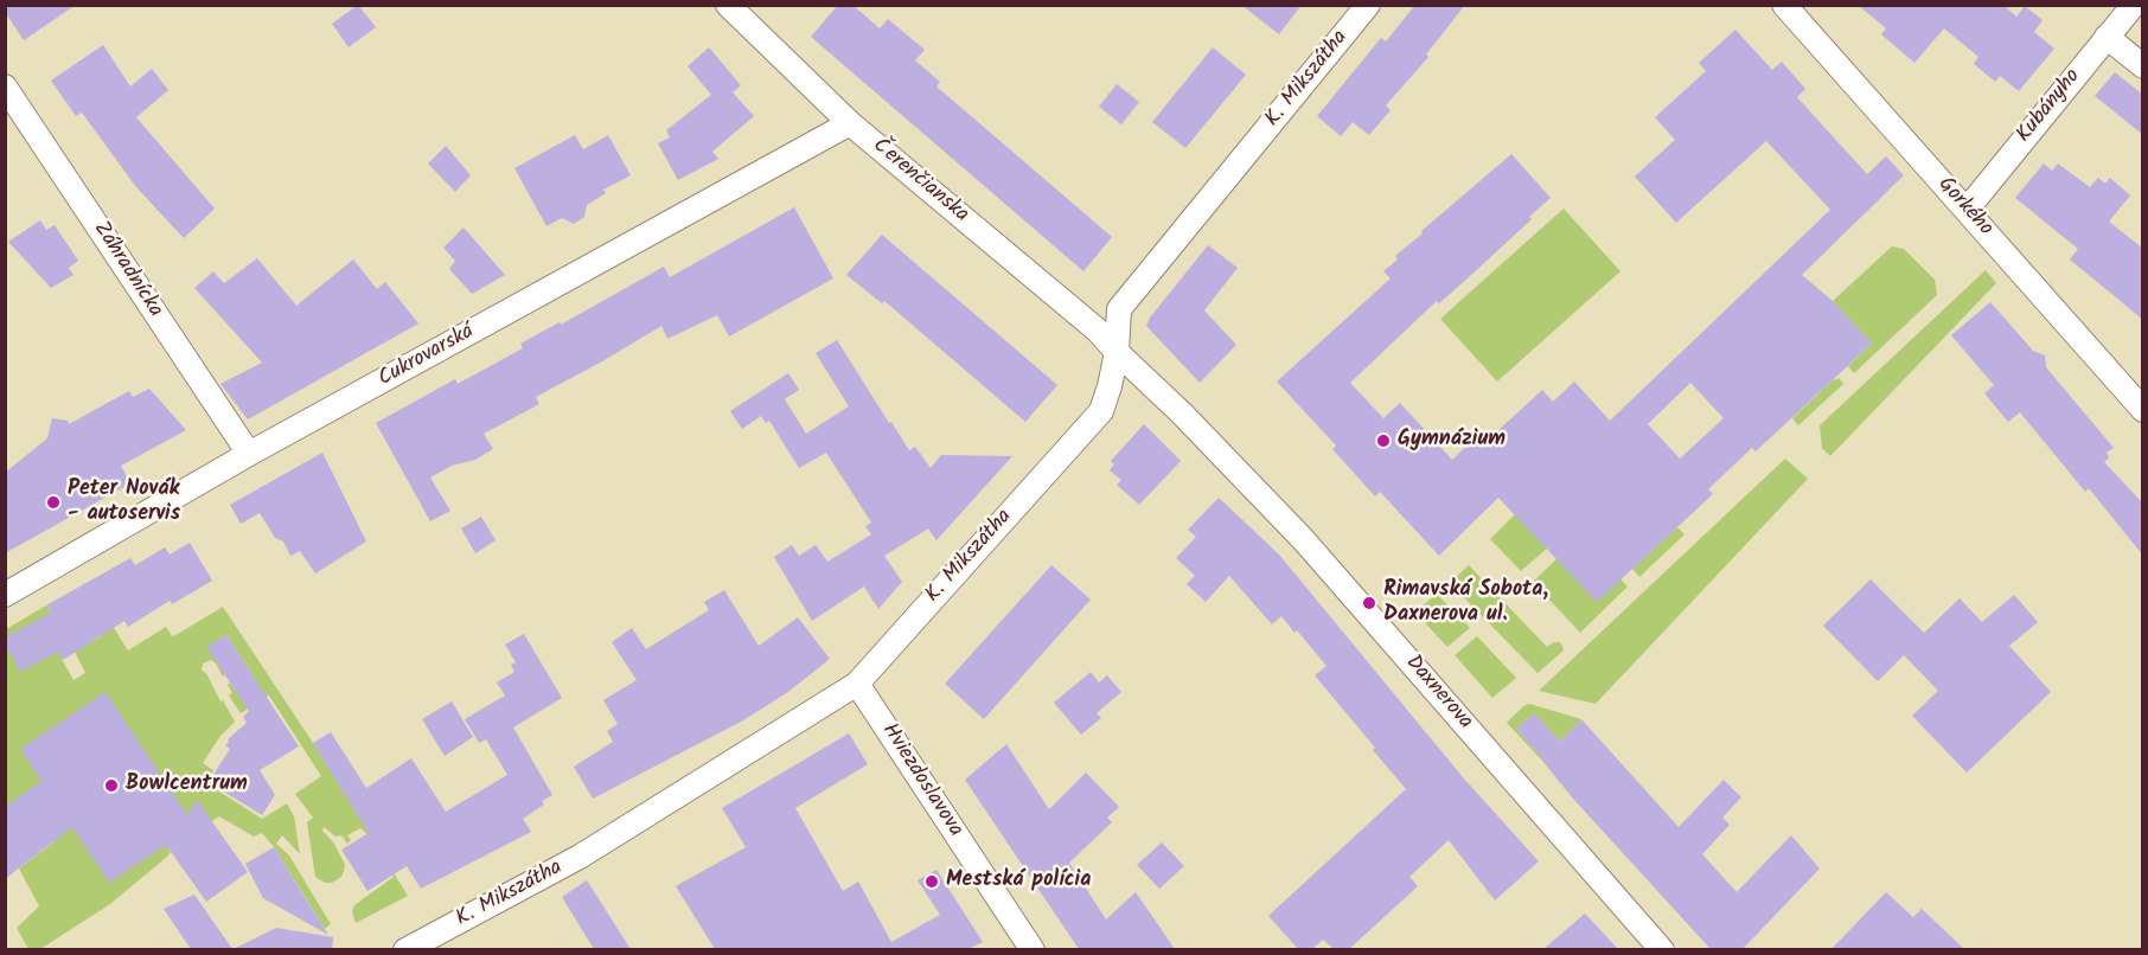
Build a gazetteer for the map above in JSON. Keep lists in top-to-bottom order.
{
  "streets": {
    "street": [
      "K. Mikszátha",
      "Kubányho",
      "Čerenčianska",
      "Gorkého",
      "Záhradnícka",
      "Cukrovarská",
      "Daxnerova",
      "Hviezdoslavova"
    ]
  },
  "crossings": [
    ["K. Mikszátha", "Čerenčianska"],
    ["K. Mikszátha", "Daxnerova"],
    ["K. Mikszátha", "Hviezdoslavova"],
    ["Kubányho", "Gorkého"],
    ["Čerenčianska", "Cukrovarská"],
    ["Čerenčianska", "Daxnerova"],
    ["Záhradnícka", "Cukrovarská"]
  ],
  "places": [
    "Gymnázium",
    "Peter Novák - autoservis",
    "Rimavská Sobota, Daxnerova ul.",
    "Bowlcentrum",
    "Mestská polícia"
  ]
}
